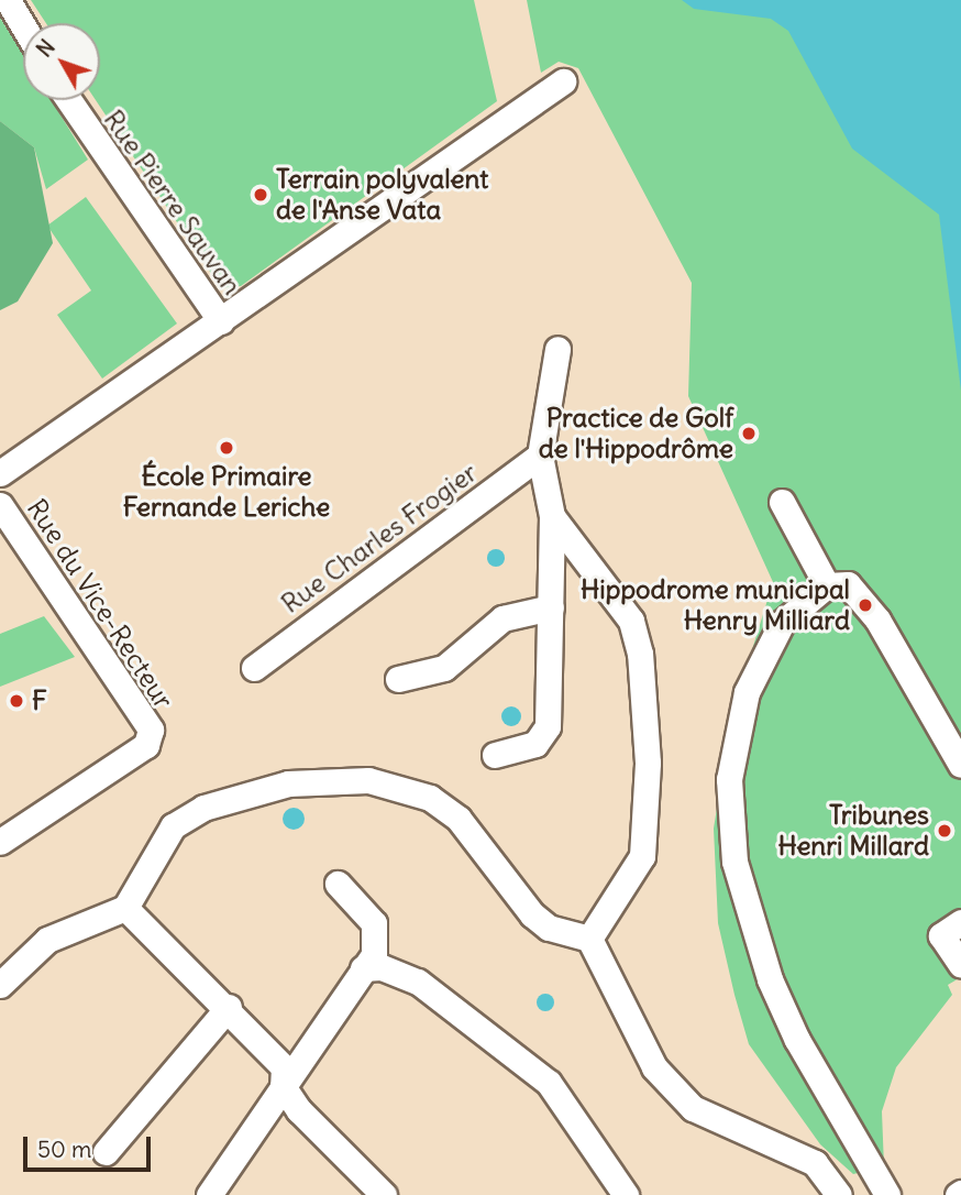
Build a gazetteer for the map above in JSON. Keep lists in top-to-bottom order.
{
  "streets": {
    "street": ["Rue Pierre Sauvan", "Rue Charles Frogier", "Rue du Vice-Recteur"]
  },
  "places": [
    "Terrain polyvalent de l'Anse Vata",
    "Practice de Golf de l'Hippodrôme",
    "École Primaire Fernande Leriche",
    "Hippodrome municipal Henry Milliard",
    "F",
    "Tribunes Henri Millard"
  ],
  "scale_bar": "50 m",
  "north": "top left"
}
